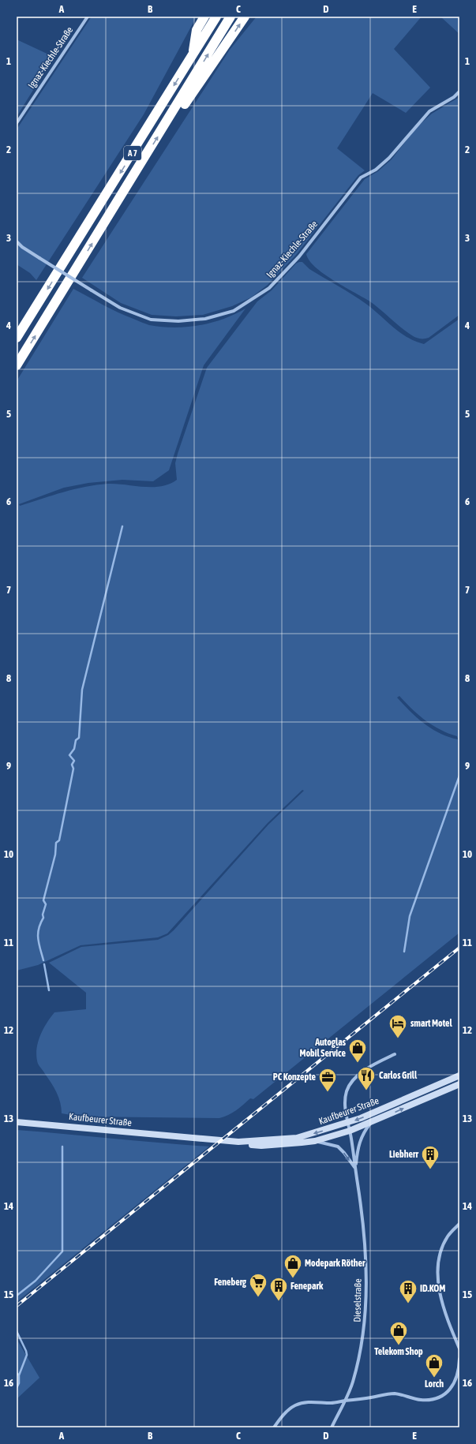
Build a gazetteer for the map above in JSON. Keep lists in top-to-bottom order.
{
  "streets": {
    "highway": ["A 7"],
    "main road": ["Kaufbeurer Straße"],
    "street": ["Ignaz-Kiechle-Straße", "Dieselstraße"]
  },
  "crossings": [
    ["Kaufbeurer Straße", "Dieselstraße"]
  ],
  "places": {
    "hotel": ["smart Motel"],
    "shop": [
      "Autoglas Mobil Service",
      "Modepark Röther",
      "Telekom Shop",
      "Lorch"
    ],
    "restaurant": ["Carlos Grill"],
    "office": ["PC Konzepte"],
    "building": ["Liebherr", "Fenepark", "ID.KOM"],
    "supermarket": ["Feneberg"]
  },
  "grid": {
    "columns": [
      "A",
      "B",
      "C",
      "D",
      "E"
    ],
    "rows": [
      "1",
      "2",
      "3",
      "4",
      "5",
      "6",
      "7",
      "8",
      "9",
      "10",
      "11",
      "12",
      "13",
      "14",
      "15",
      "16"
    ]
  }
}
